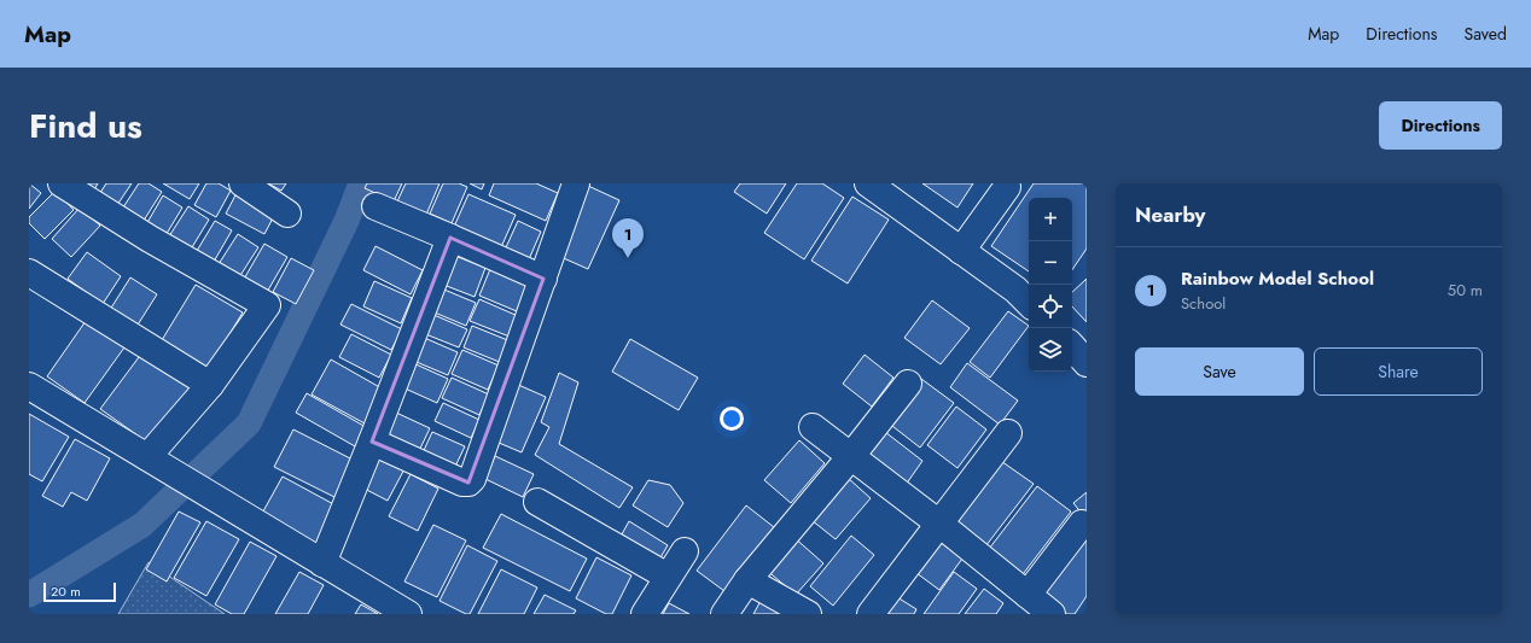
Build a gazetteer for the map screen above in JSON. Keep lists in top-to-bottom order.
{
  "scale_bar": "20 m",
  "page": {
    "header": "Map",
    "nav": ["Map", "Directions", "Saved"],
    "title": "Find us",
    "buttons": [
      "Directions",
      ["Save", "Share"]
    ],
    "heading": "Nearby",
    "map_buttons": ["+", "−"],
    "pins": "1",
    "list": [
      {
        "mark": "1",
        "name": "Rainbow Model School",
        "note": "School",
        "value": "50 m"
      }
    ],
    "scale": "20 m"
  }
}
